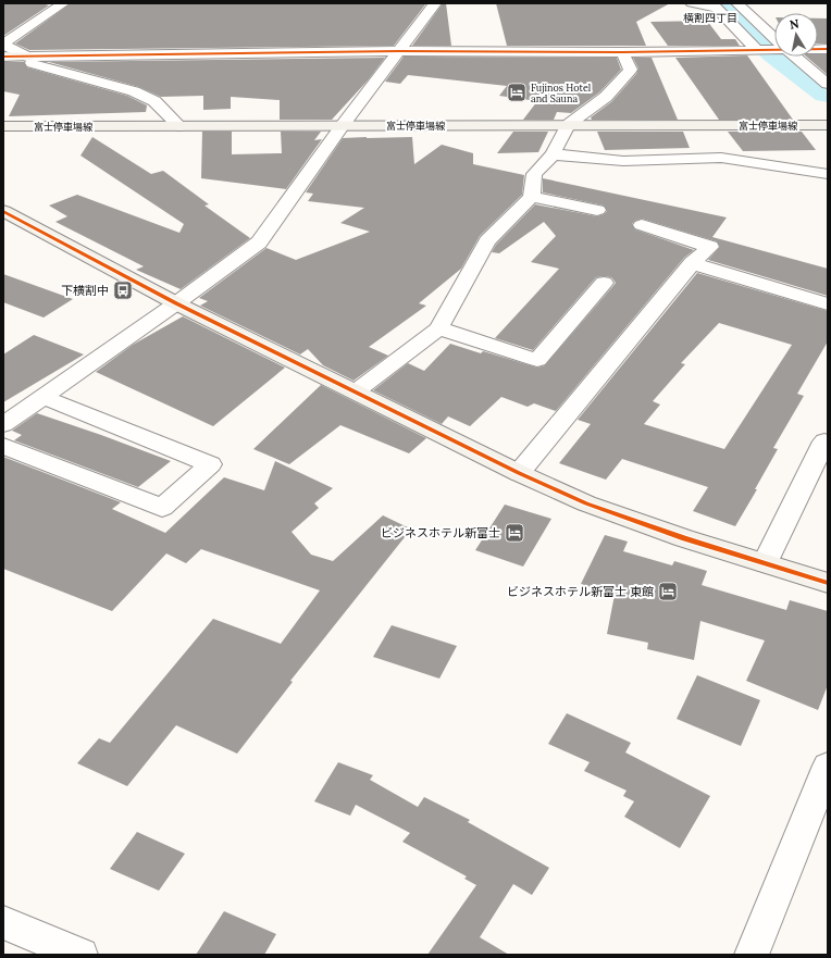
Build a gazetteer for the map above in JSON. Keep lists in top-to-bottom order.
{
  "streets": {
    "main road": ["富士停車場線"]
  },
  "districts": ["横割四丁目"],
  "places": {
    "hotel": ["Fujinos Hotel and Sauna", "ビジネスホテル新富士", "ビジネスホテル新富士 東館"],
    "bus stop": ["下横割中"]
  },
  "north": "top"
}
